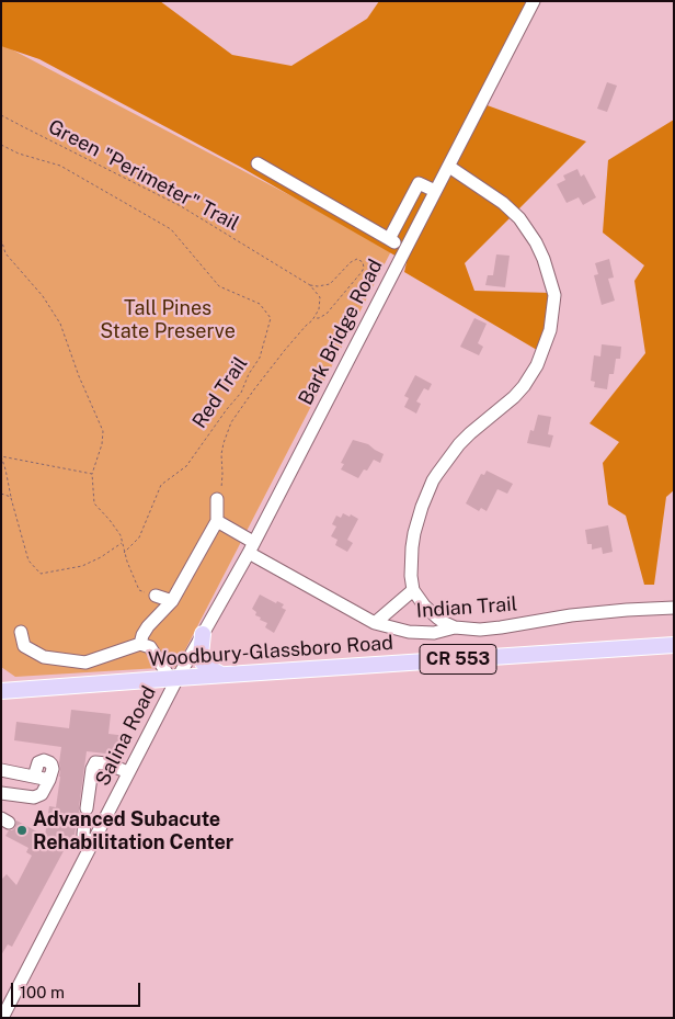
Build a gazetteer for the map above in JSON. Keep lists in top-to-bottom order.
{
  "streets": {
    "main road": ["Woodbury-Glassboro Road", "CR 553"],
    "street": ["Bark Bridge Road", "Indian Trail", "Salina Road"],
    "path": ["Green \"Perimeter\" Trail", "Red Trail"]
  },
  "crossings": [
    ["Bark Bridge Road", "Indian Trail"],
    ["Bark Bridge Road", "Woodbury-Glassboro Road"],
    ["Bark Bridge Road", "Salina Road"],
    ["Woodbury-Glassboro Road", "Salina Road"]
  ],
  "parks": ["Tall Pines State Preserve"],
  "places": ["Advanced Subacute Rehabilitation Center"],
  "scale_bar": "100 m"
}
